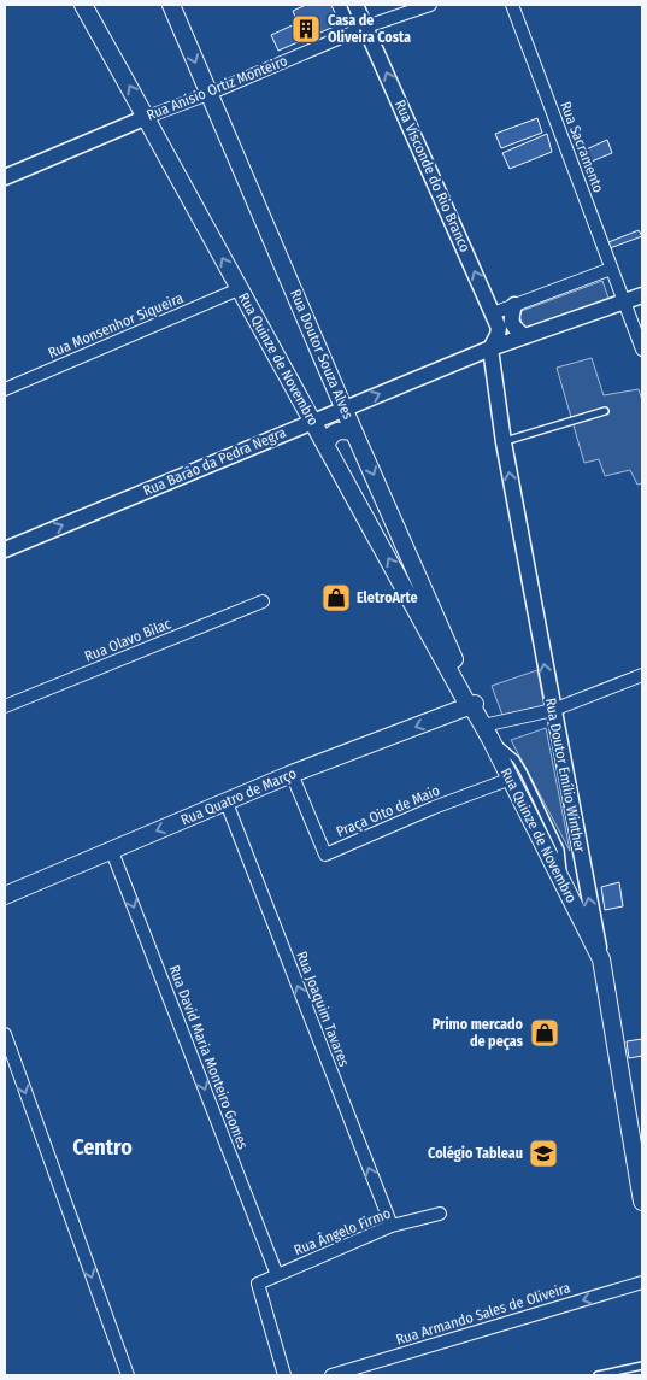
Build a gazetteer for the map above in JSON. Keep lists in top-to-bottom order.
{
  "streets": {
    "main road": [
      "Rua Doutor Souza Alves",
      "Rua Quinze de Novembro",
      "Rua Doutor Emílio Winther",
      "Rua Quatro de Março"
    ],
    "street": [
      "Rua Anísio Ortiz Monteiro",
      "Rua Sacramento",
      "Rua Visconde do Rio Branco",
      "Rua Monsenhor Siqueira",
      "Rua Barão da Pedra Negra",
      "Rua Olavo Bilac",
      "Praça Oito de Maio",
      "Rua Joaquim Tavares",
      "Rua David Maria Monteiro Gomes",
      "Rua Ângelo Firmo",
      "Rua Armando Sales de Oliveira"
    ]
  },
  "crossings": [
    ["Rua Anísio Ortiz Monteiro", "Rua Visconde do Rio Branco"],
    ["Rua Anísio Ortiz Monteiro", "Rua Doutor Souza Alves"],
    ["Rua Anísio Ortiz Monteiro", "Rua Quinze de Novembro"],
    ["Rua Sacramento", "Rua Barão da Pedra Negra"],
    ["Rua Visconde do Rio Branco", "Rua Barão da Pedra Negra"],
    ["Rua Visconde do Rio Branco", "Rua Doutor Emílio Winther"],
    ["Rua Monsenhor Siqueira", "Rua Quinze de Novembro"],
    ["Rua Doutor Souza Alves", "Rua Quinze de Novembro"],
    ["Rua Doutor Souza Alves", "Rua Barão da Pedra Negra"],
    ["Rua Doutor Souza Alves", "Rua Quatro de Março"],
    ["Rua Quinze de Novembro", "Rua Barão da Pedra Negra"],
    ["Rua Quinze de Novembro", "Rua Doutor Emílio Winther"],
    ["Rua Quinze de Novembro", "Rua Quatro de Março"],
    ["Rua Quinze de Novembro", "Praça Oito de Maio"],
    ["Rua Barão da Pedra Negra", "Rua Doutor Emílio Winther"],
    ["Rua Doutor Emílio Winther", "Rua Quatro de Março"],
    ["Rua Quatro de Março", "Praça Oito de Maio"],
    ["Rua Quatro de Março", "Rua Joaquim Tavares"],
    ["Rua Quatro de Março", "Rua David Maria Monteiro Gomes"],
    ["Rua Joaquim Tavares", "Rua Ângelo Firmo"],
    ["Rua David Maria Monteiro Gomes", "Rua Ângelo Firmo"]
  ],
  "one_way": [
    "Rua Visconde do Rio Branco",
    "Rua Doutor Souza Alves",
    "Rua Quinze de Novembro",
    "Rua Barão da Pedra Negra",
    "Rua Doutor Emílio Winther",
    "Rua Quatro de Março",
    "Rua Joaquim Tavares",
    "Rua David Maria Monteiro Gomes",
    "Rua Armando Sales de Oliveira"
  ],
  "districts": ["Centro"],
  "places": {
    "building": ["Casa de Oliveira Costa"],
    "shop": ["EletroArte", "Primo mercado de peças"],
    "school or university": ["Colégio Tableau"]
  }
}
